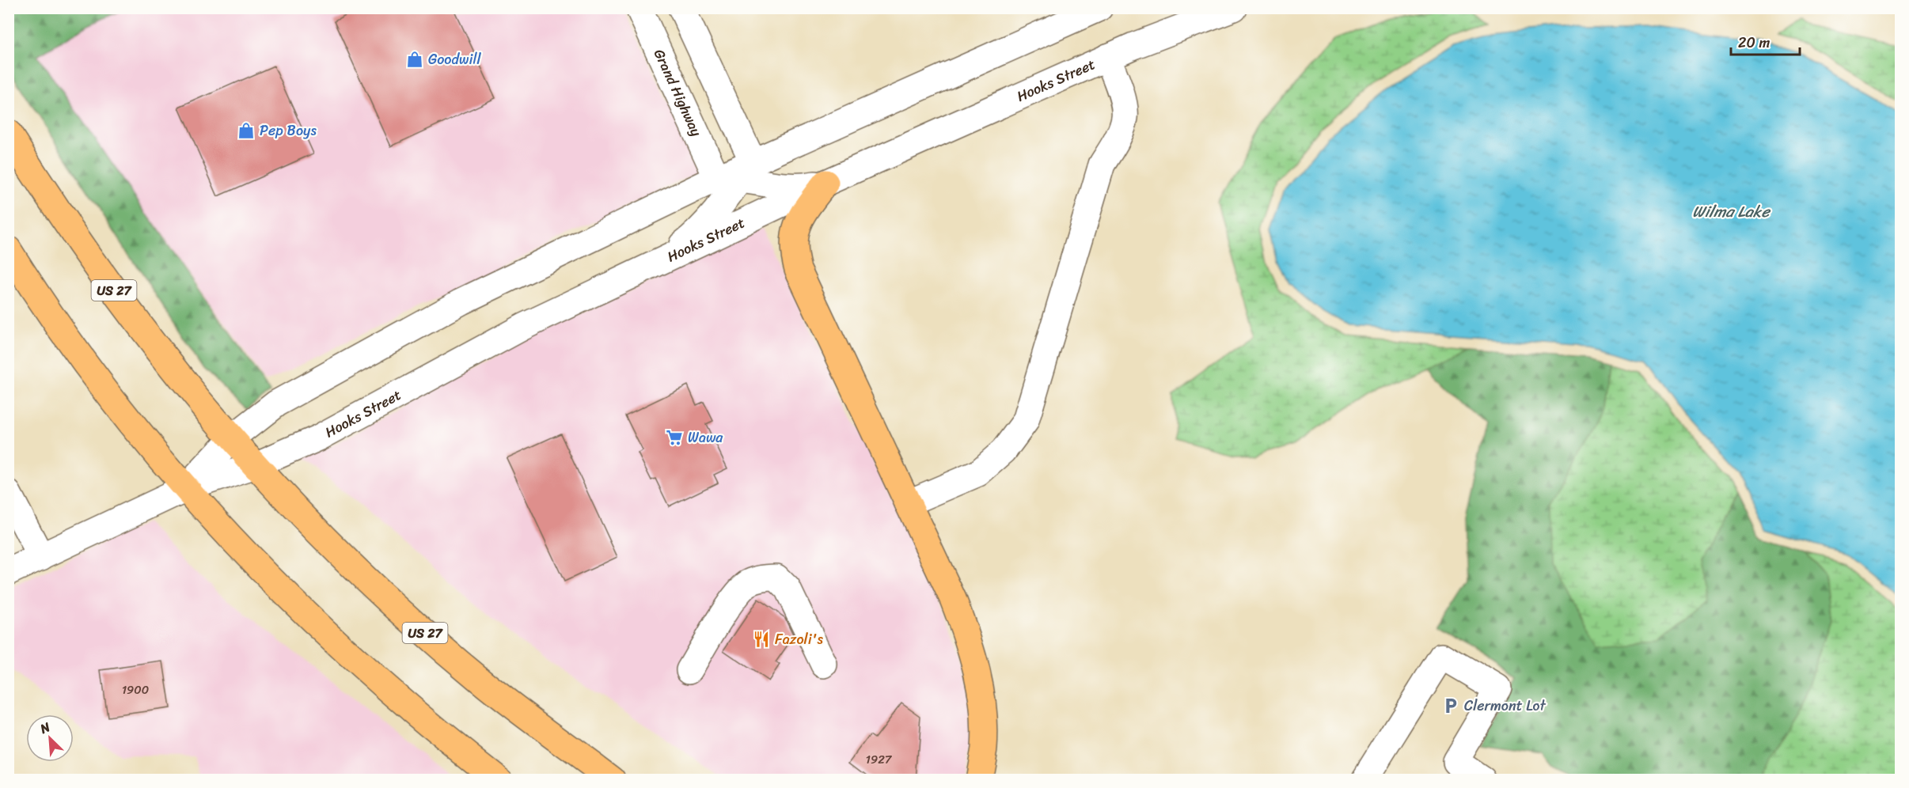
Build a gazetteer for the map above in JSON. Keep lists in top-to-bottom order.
{
  "streets": {
    "highway": ["US 27"],
    "street": ["Hooks Street", "Grand Highway"]
  },
  "crossings": [
    ["Hooks Street", "Grand Highway"],
    ["Hooks Street", "US 27"]
  ],
  "water": ["Wilma Lake"],
  "places": {
    "shop": ["Goodwill", "Pep Boys"],
    "supermarket": ["Wawa"],
    "restaurant": ["Fazoli's"],
    "parking": ["Clermont Lot"]
  },
  "house_numbers": ["1900", "1927"],
  "scale_bar": "20 m",
  "north": "top left"
}
